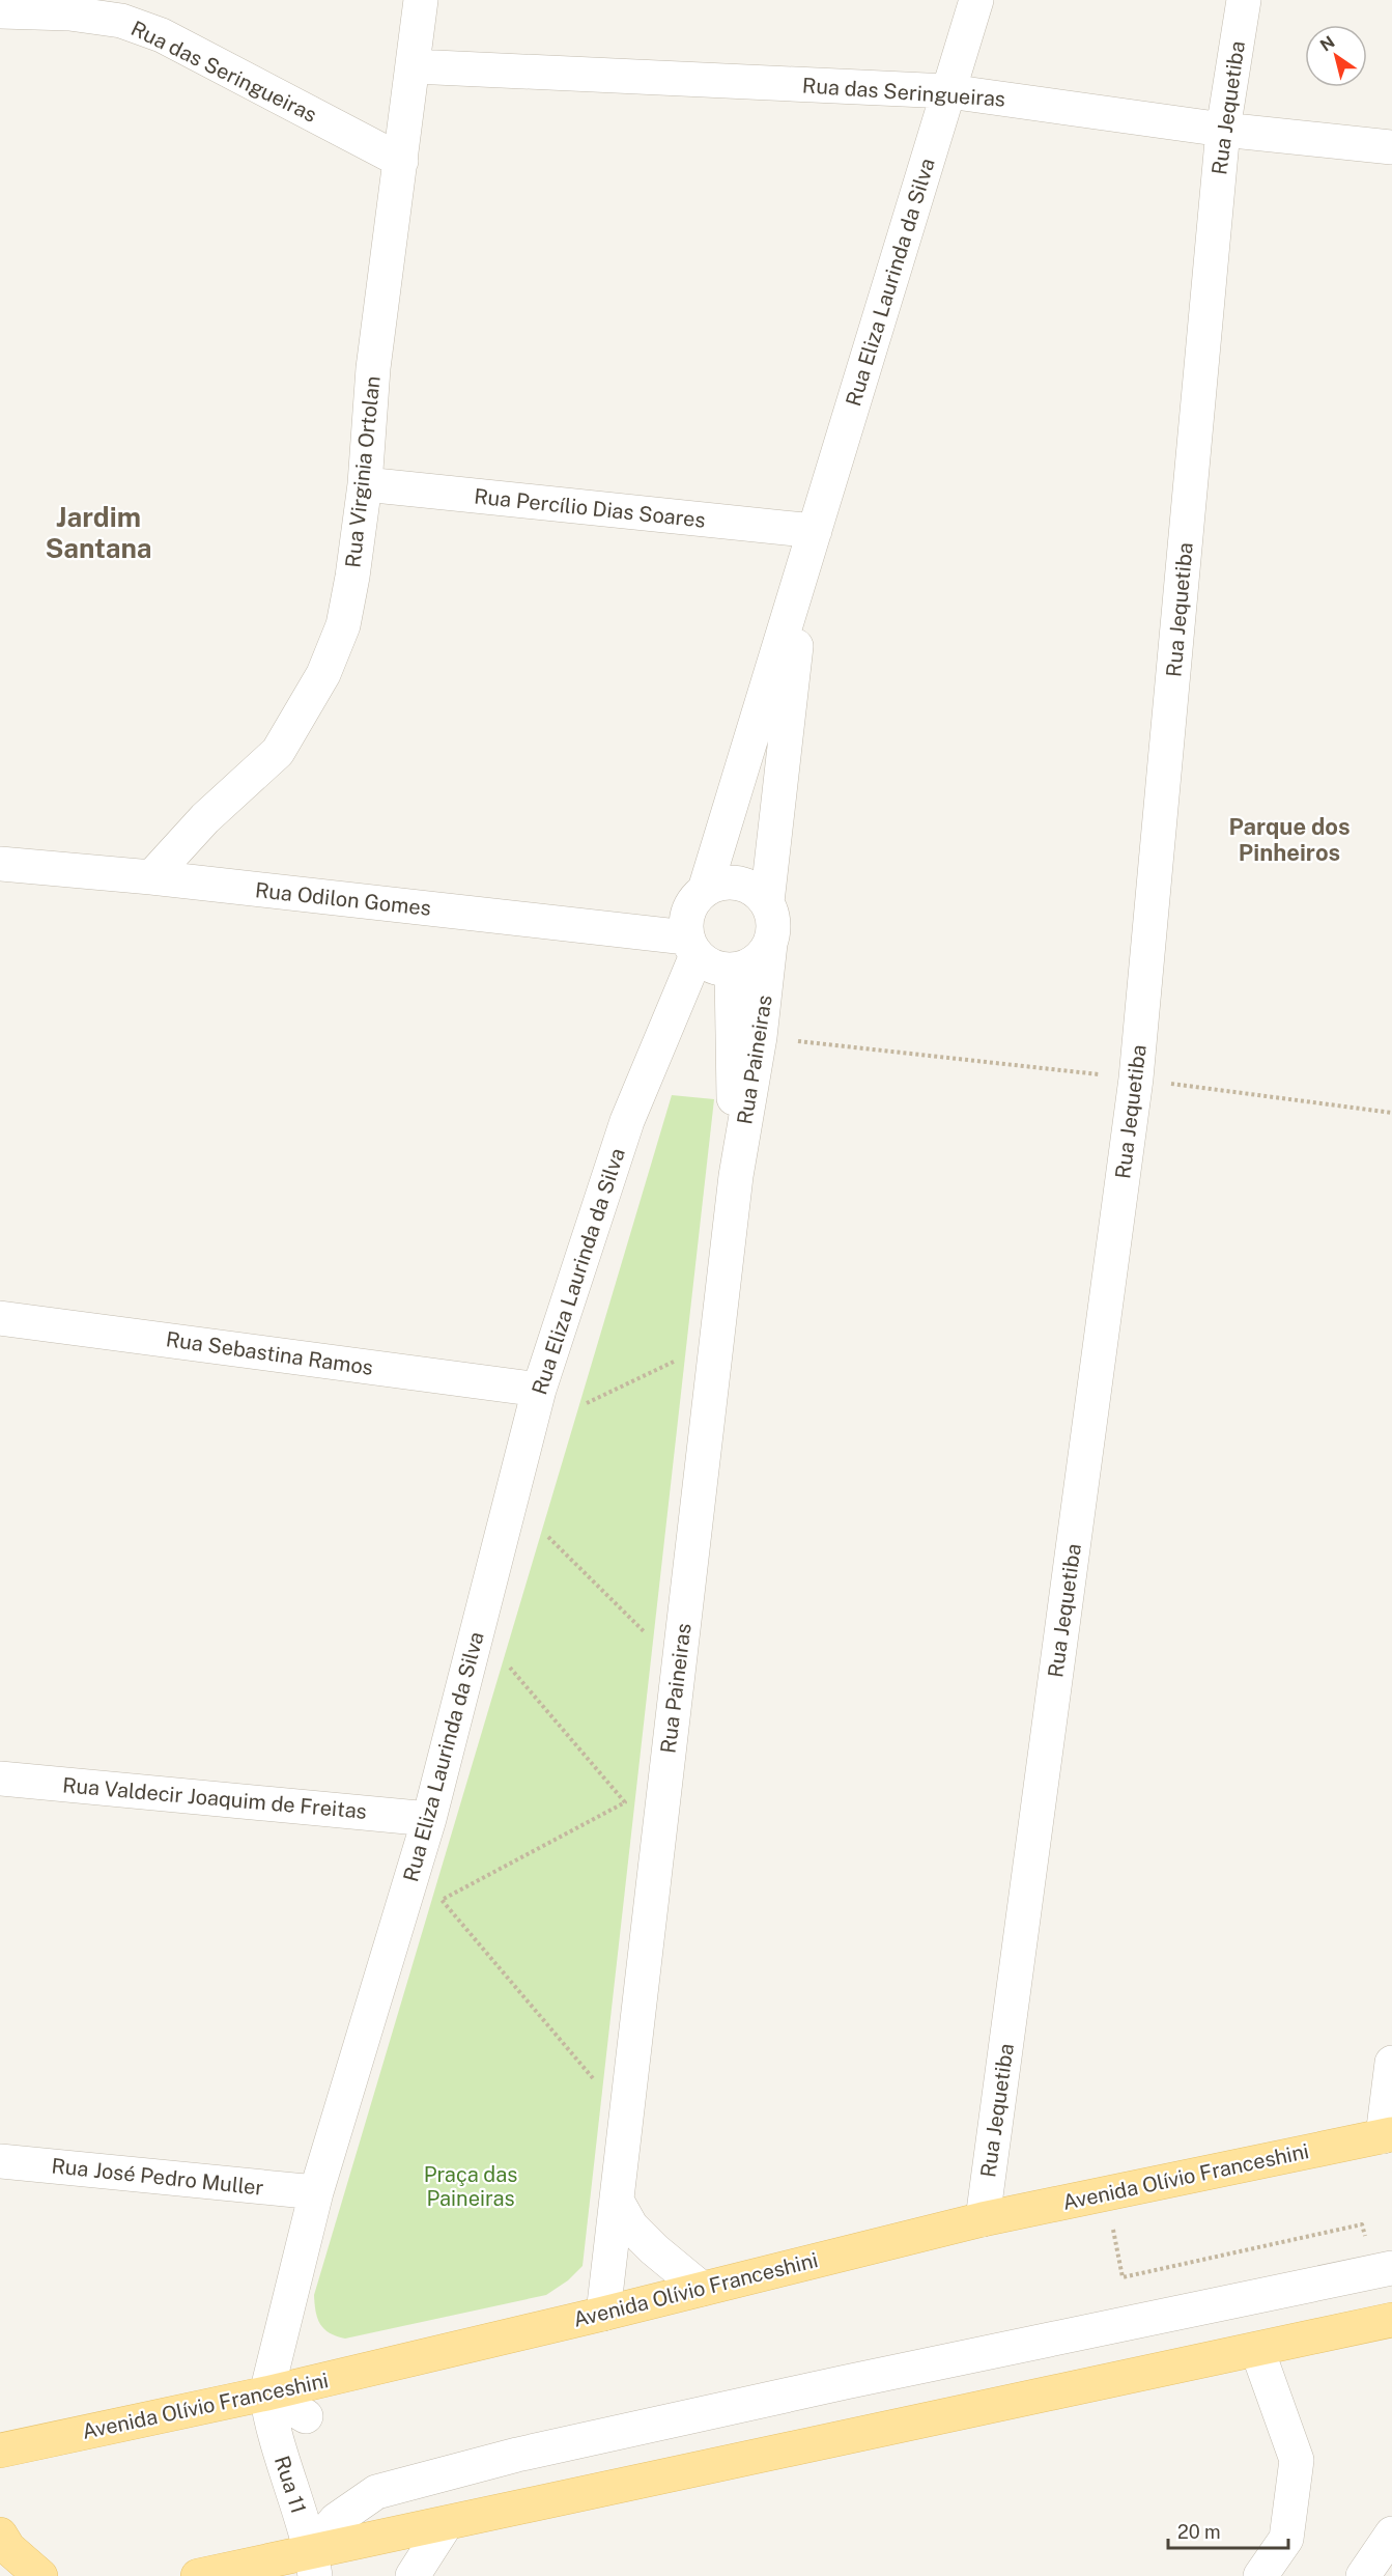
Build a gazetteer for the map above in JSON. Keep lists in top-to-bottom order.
{
  "streets": {
    "main road": ["Avenida Olívio Franceshini"],
    "street": [
      "Rua das Seringueiras",
      "Rua Jequetiba",
      "Rua Eliza Laurinda da Silva",
      "Rua Virginia Ortolan",
      "Rua Percílio Dias Soares",
      "Rua Odilon Gomes",
      "Rua Paineiras",
      "Rua Sebastina Ramos",
      "Rua Valdecir Joaquim de Freitas",
      "Rua José Pedro Muller",
      "Rua 11"
    ]
  },
  "crossings": [
    ["Rua das Seringueiras", "Rua Jequetiba"],
    ["Rua das Seringueiras", "Rua Eliza Laurinda da Silva"],
    ["Rua das Seringueiras", "Rua Virginia Ortolan"],
    ["Rua Jequetiba", "Avenida Olívio Franceshini"],
    ["Rua Eliza Laurinda da Silva", "Rua Percílio Dias Soares"],
    ["Rua Eliza Laurinda da Silva", "Rua Odilon Gomes"],
    ["Rua Eliza Laurinda da Silva", "Rua Paineiras"],
    ["Rua Eliza Laurinda da Silva", "Rua Sebastina Ramos"],
    ["Rua Eliza Laurinda da Silva", "Rua Valdecir Joaquim de Freitas"],
    ["Rua Eliza Laurinda da Silva", "Rua José Pedro Muller"],
    ["Rua Eliza Laurinda da Silva", "Avenida Olívio Franceshini"],
    ["Rua Eliza Laurinda da Silva", "Rua 11"],
    ["Rua Virginia Ortolan", "Rua Percílio Dias Soares"],
    ["Rua Virginia Ortolan", "Rua Odilon Gomes"],
    ["Rua Odilon Gomes", "Rua Paineiras"],
    ["Rua Paineiras", "Avenida Olívio Franceshini"],
    ["Avenida Olívio Franceshini", "Rua 11"]
  ],
  "districts": ["Jardim Santana", "Parque dos Pinheiros"],
  "parks": ["Praça das Paineiras"],
  "scale_bar": "20 m",
  "north": "top left"
}
